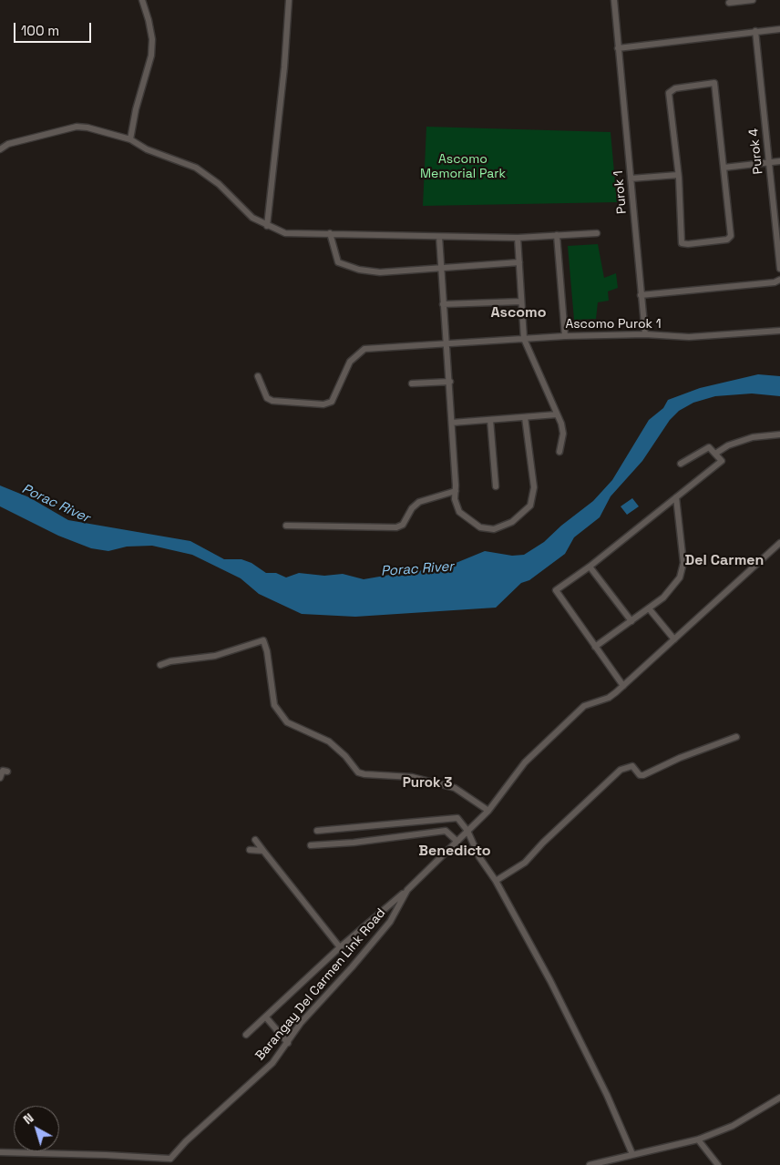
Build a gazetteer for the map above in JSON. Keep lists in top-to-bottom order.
{
  "streets": {
    "street": [
      "Purok 4",
      "Purok 1",
      "Ascomo Purok 1",
      "Barangay Del Carmen Link Road"
    ]
  },
  "crossings": [
    ["Purok 1", "Ascomo Purok 1"]
  ],
  "districts": [
    "Ascomo",
    "Del Carmen",
    "Purok 3",
    "Benedicto"
  ],
  "water": ["Porac River"],
  "parks": ["Ascomo Memorial Park"],
  "scale_bar": "100 m",
  "north": "top left"
}
